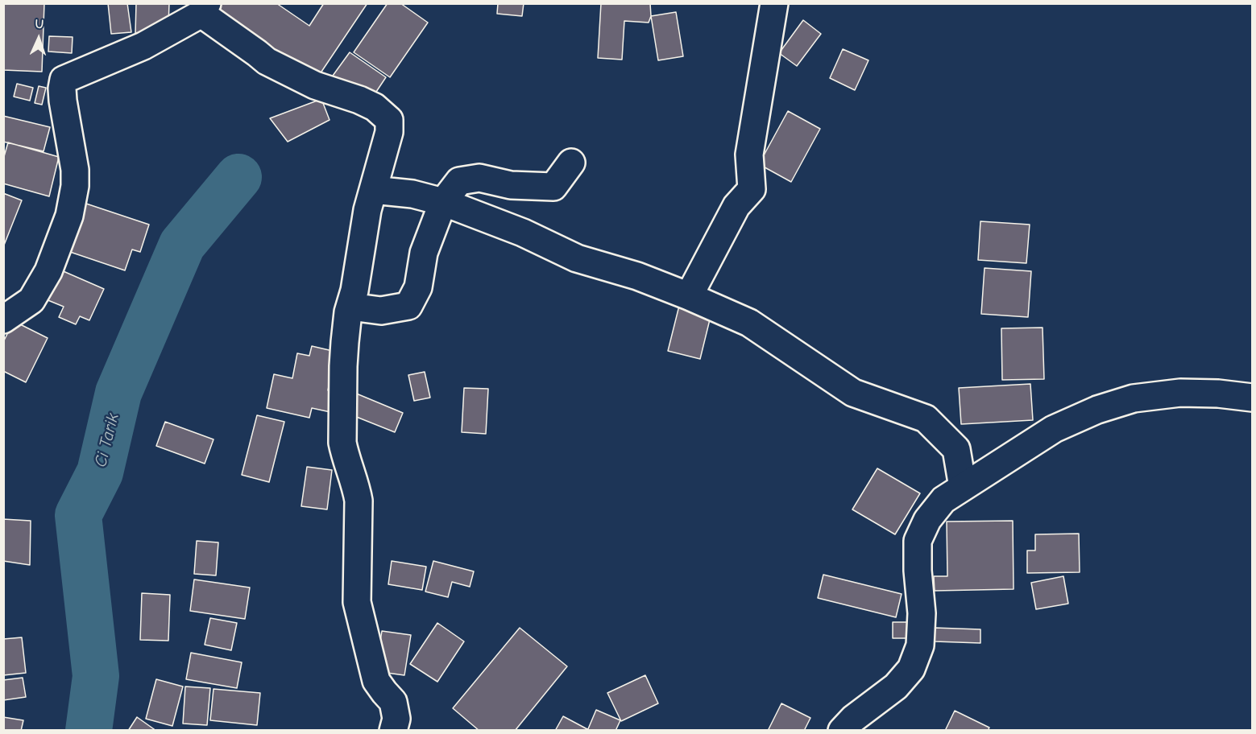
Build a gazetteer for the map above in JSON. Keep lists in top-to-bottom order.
{
  "water": ["Ci Tarik"],
  "north": "top"
}
